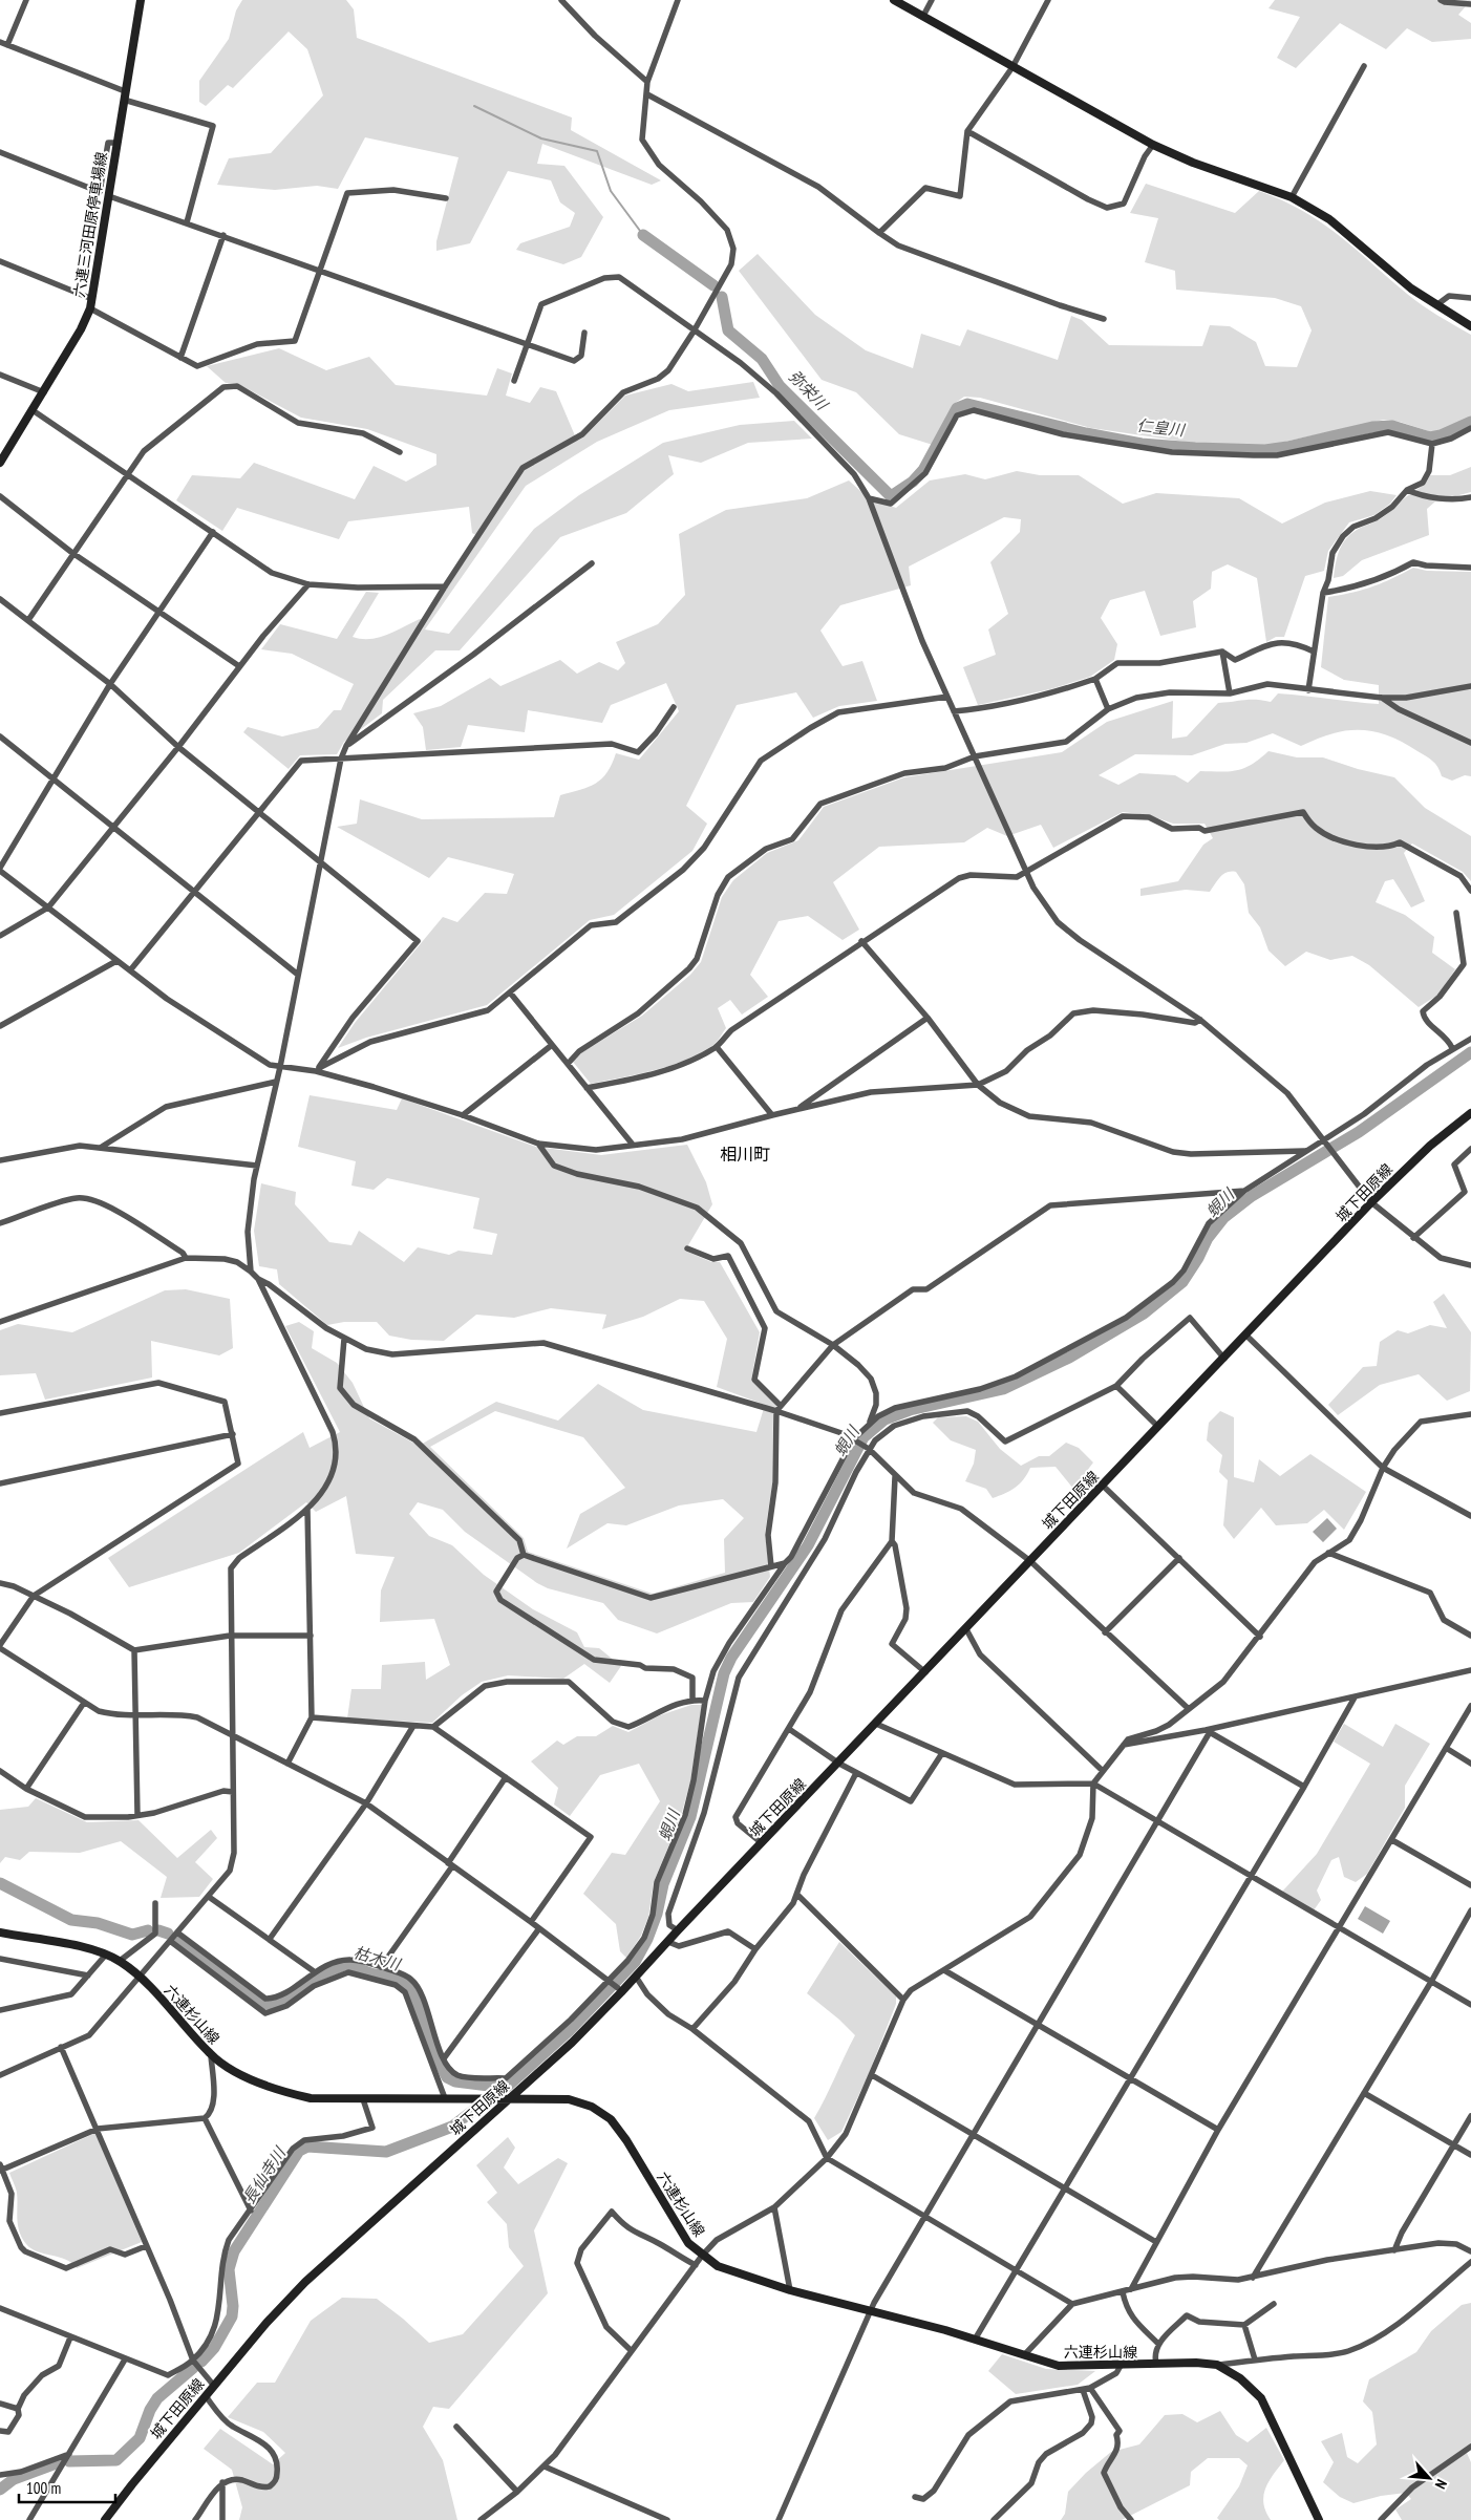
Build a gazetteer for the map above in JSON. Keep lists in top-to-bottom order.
{
  "streets": {
    "main road": ["六連三河田原停車場線", "城下田原線", "六連杉山線"]
  },
  "crossings": [
    ["城下田原線", "六連杉山線"]
  ],
  "districts": ["相川町"],
  "water": [
    "弥栄川",
    "仁皇川",
    "蜆川",
    "枯木川",
    "長仙寺川"
  ],
  "scale_bar": "100 m",
  "north": "bottom right"
}
